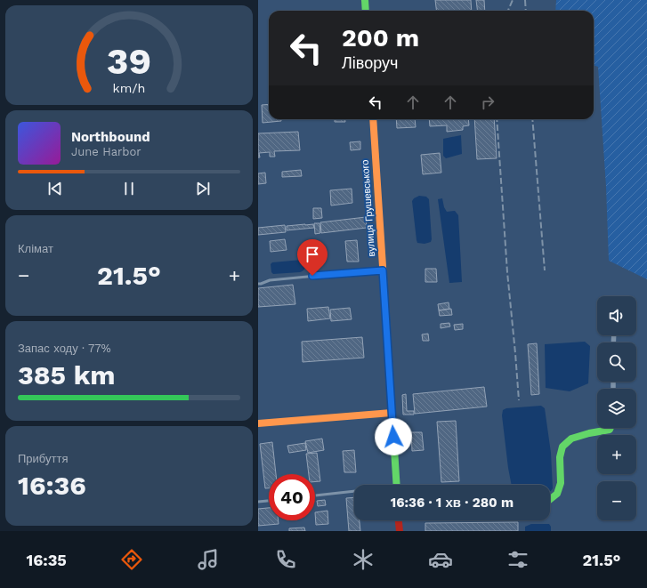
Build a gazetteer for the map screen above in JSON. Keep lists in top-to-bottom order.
{
  "streets": {
    "street": ["вулиця Грушевського"]
  },
  "page": {
    "turn": ["200 m", "Ліворуч"],
    "song": ["Northbound", "June Harbor"],
    "tile": [
      "Клімат",
      ["Запас ходу · 77%", "385 km"],
      ["Прибуття", "16:36"]
    ],
    "heat": ["−", "21.5°", "+"],
    "map_buttons": ["+", "−"],
    "limit": "40",
    "trip": "16:36 · 1 хв · 280 m",
    "tabs": ["16:35", "21.5°"],
    "gauge": ["39", "km/h"]
  }
}
